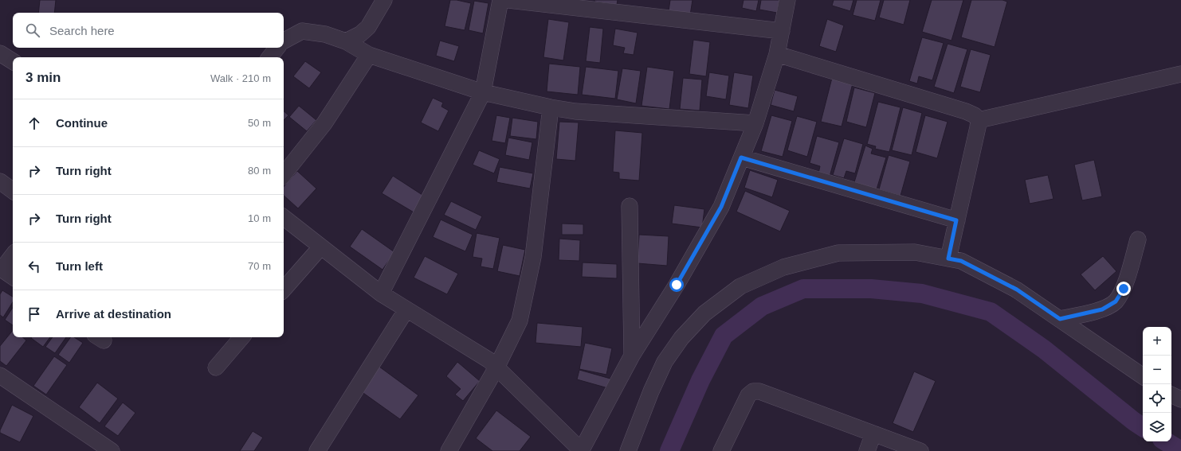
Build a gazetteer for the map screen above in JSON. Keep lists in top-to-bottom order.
{
  "page": {
    "search": "Search here",
    "heading": ["3 min", "Walk · 210 m"],
    "list": [
      ["Continue", "50 m"],
      ["Turn right", "80 m"],
      ["Turn right", "10 m"],
      ["Turn left", "70 m"],
      "Arrive at destination"
    ],
    "map_buttons": ["+", "−"]
  }
}
